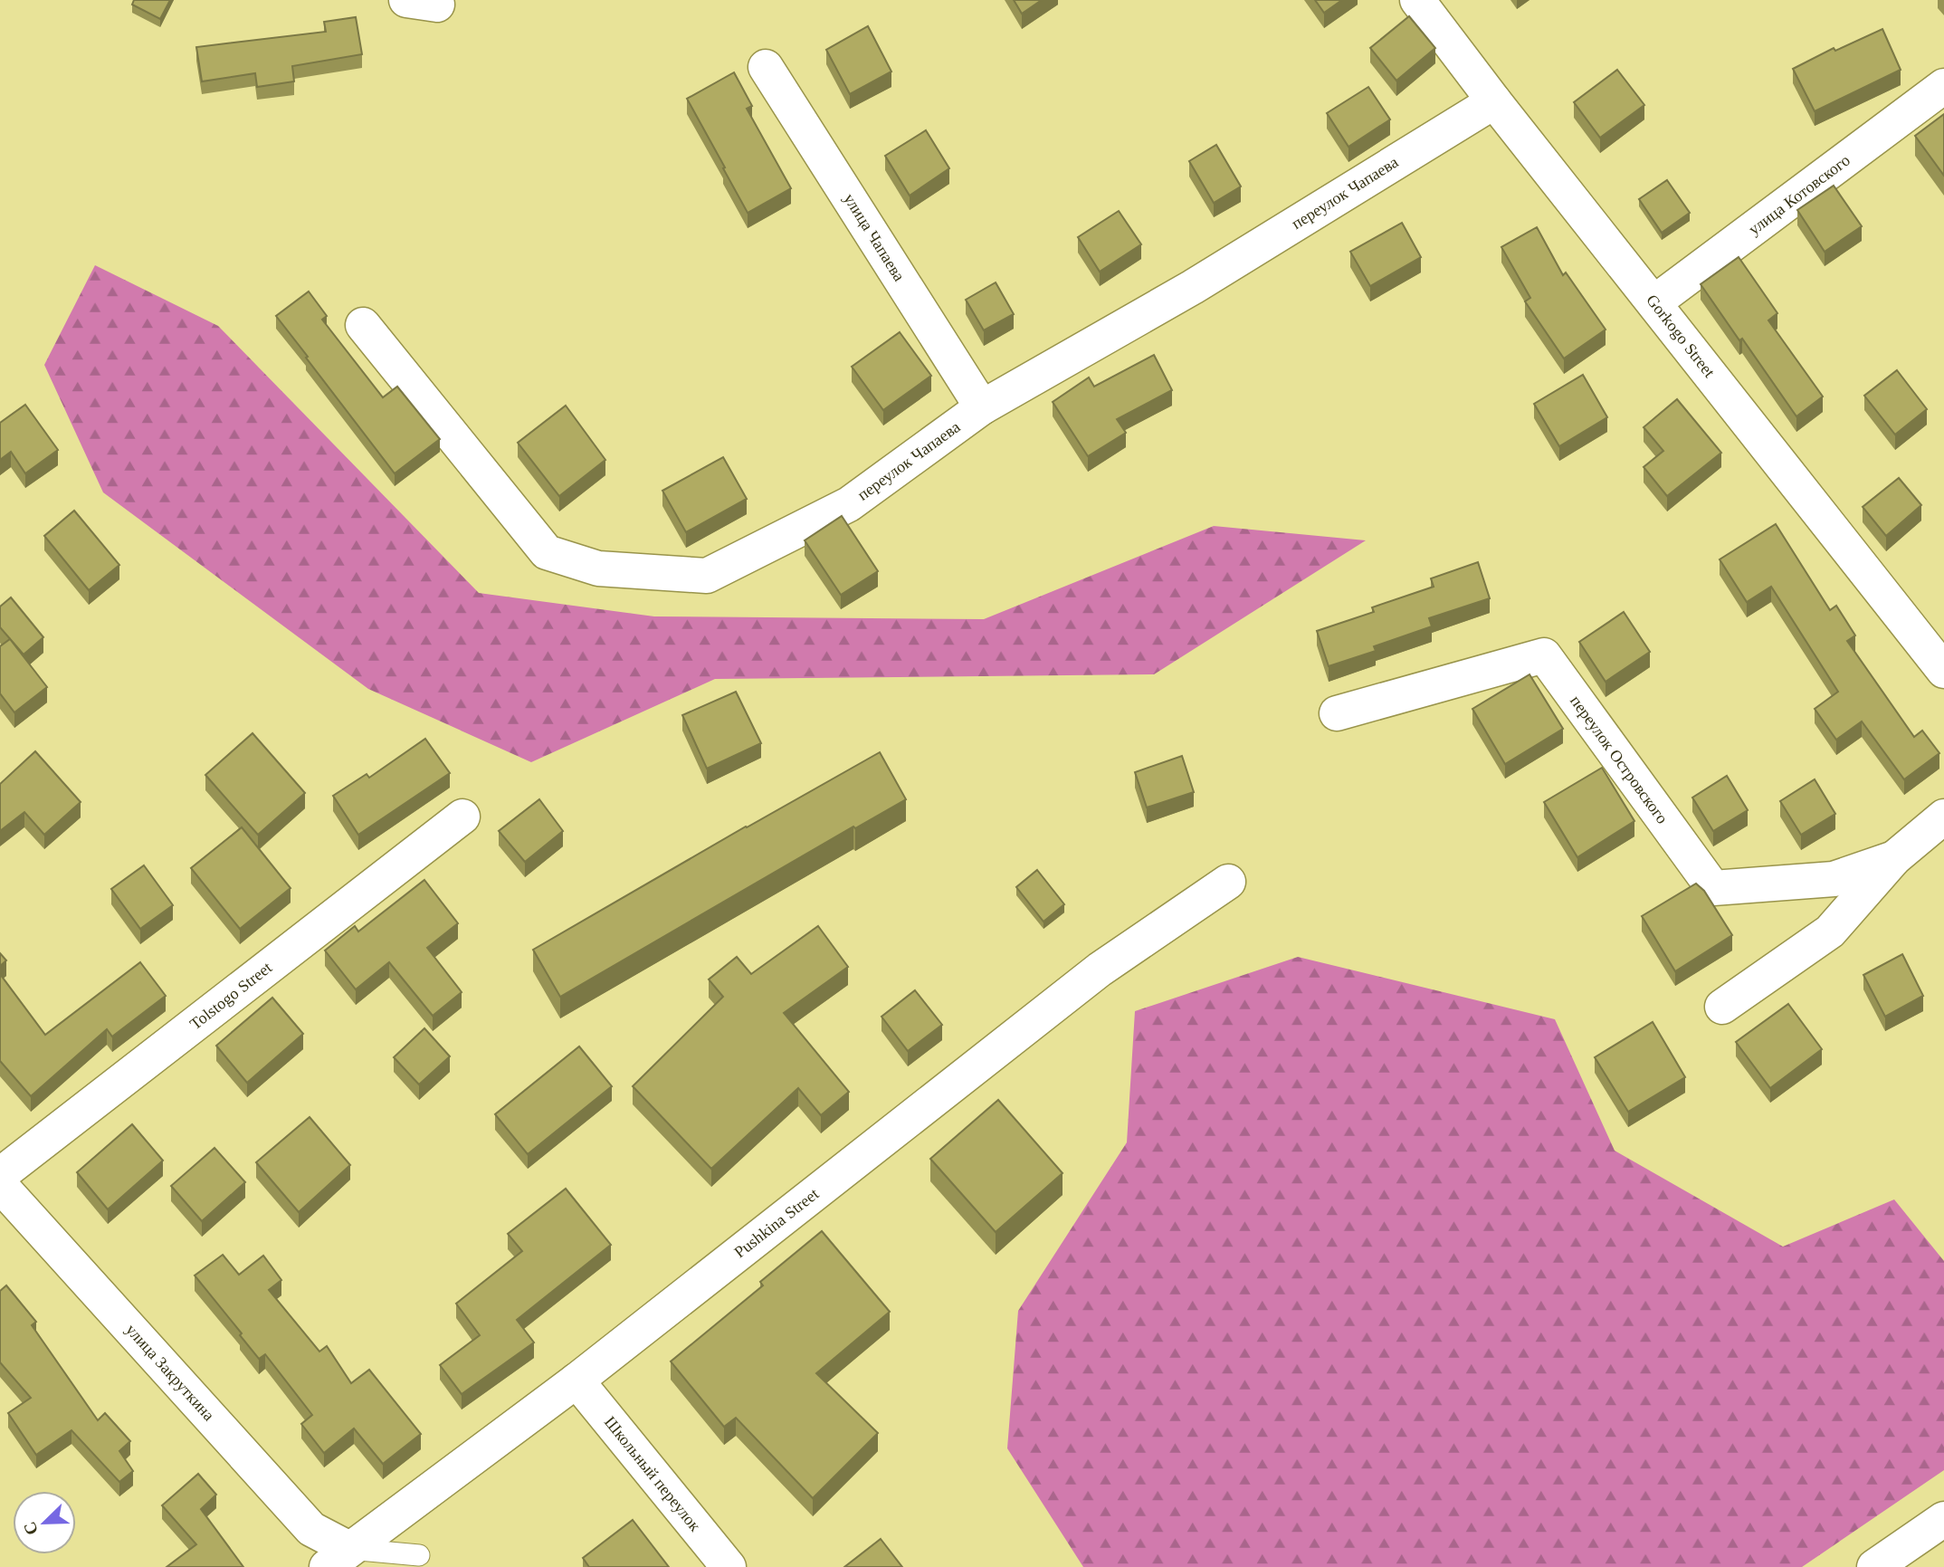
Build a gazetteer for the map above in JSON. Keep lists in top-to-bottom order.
{
  "streets": {
    "street": [
      "переулок Чапаева",
      "улица Котовского",
      "улица Чапаева",
      "Gorkogo Street",
      "переулок Островского",
      "Tolstogo Street",
      "Pushkina Street",
      "улица Закруткина",
      "Школьный переулок"
    ]
  },
  "crossings": [
    ["переулок Чапаева", "улица Чапаева"],
    ["переулок Чапаева", "Gorkogo Street"],
    ["улица Котовского", "Gorkogo Street"],
    ["Pushkina Street", "улица Закруткина"],
    ["Pushkina Street", "Школьный переулок"]
  ],
  "north": "bottom left"
}
